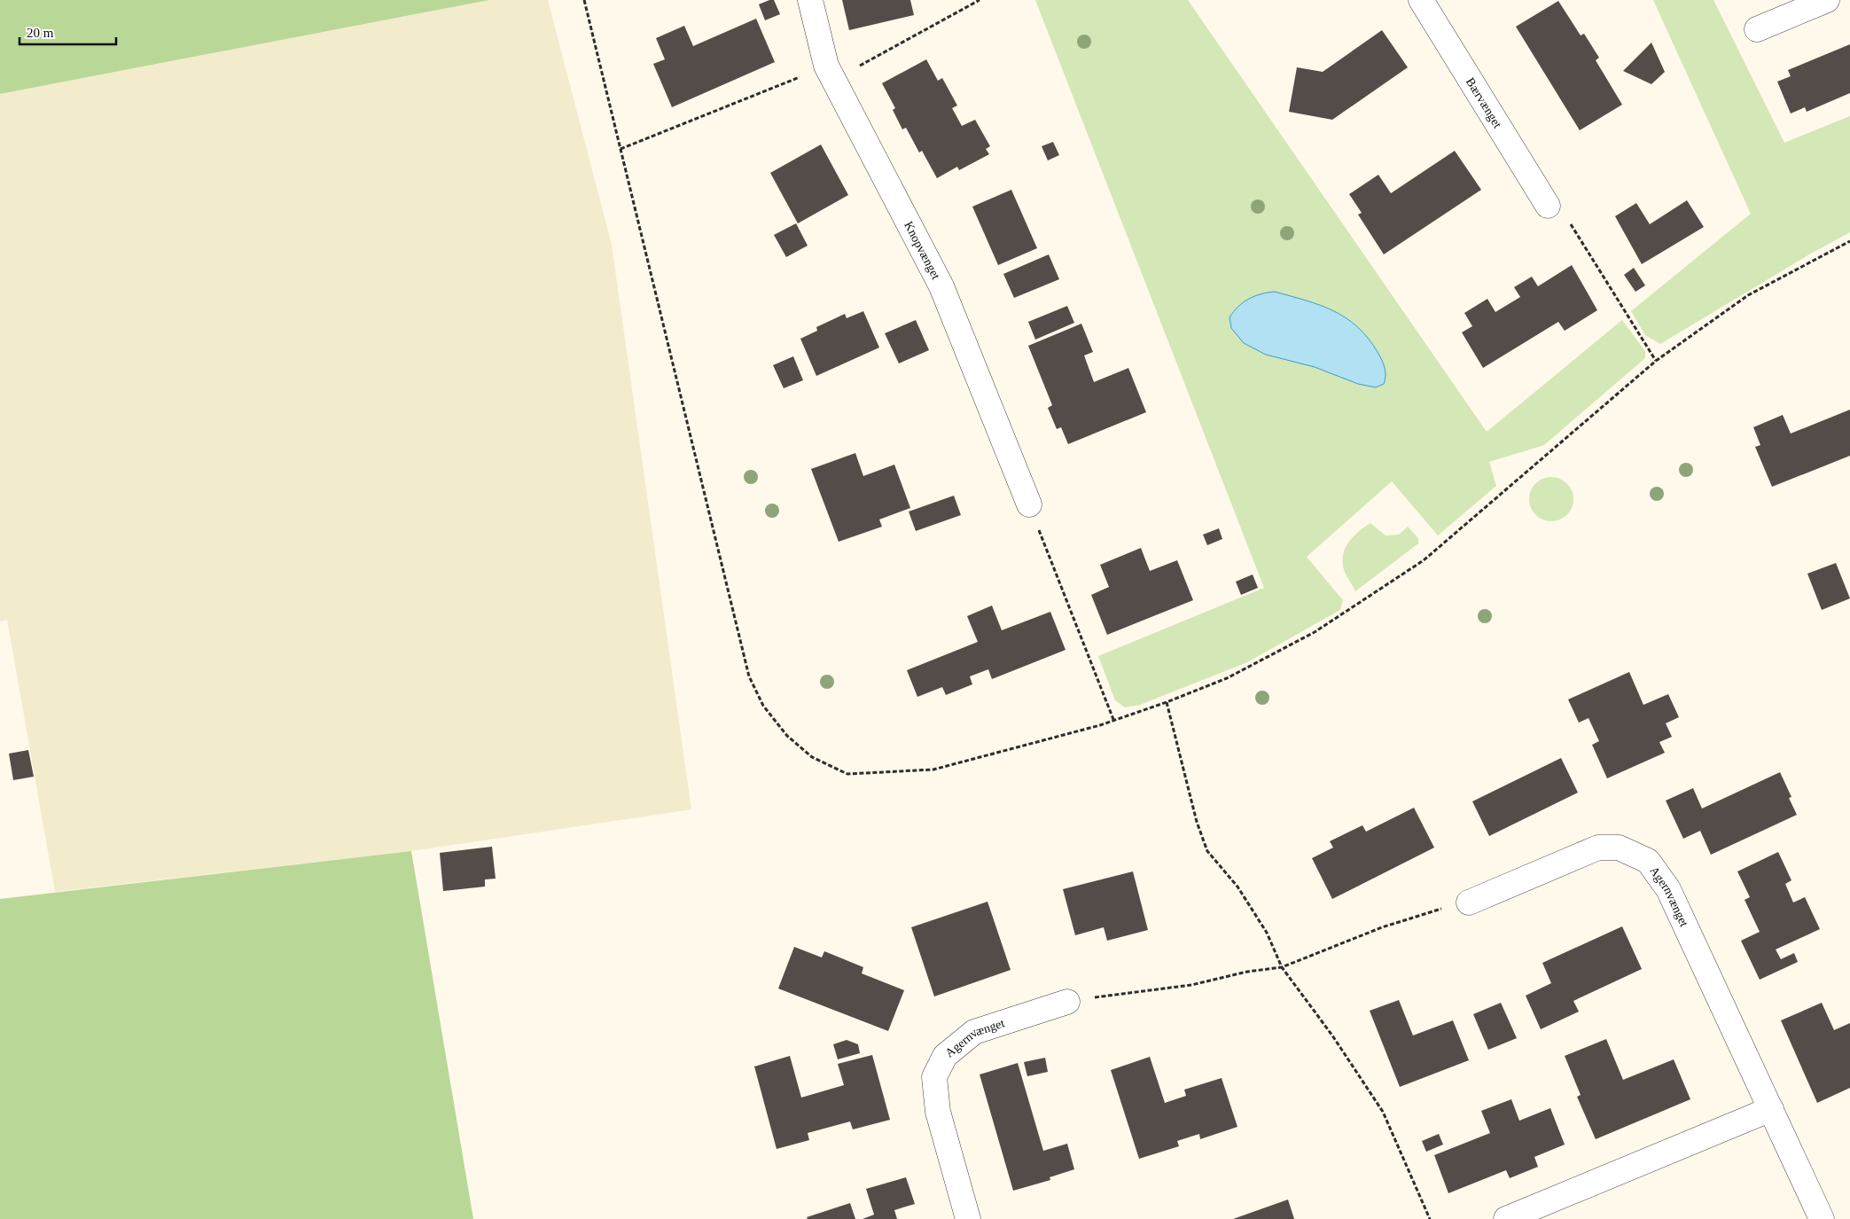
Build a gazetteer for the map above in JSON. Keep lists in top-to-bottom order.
{
  "streets": {
    "street": ["Bærvænget", "Knopvænget", "Agernvænget"]
  },
  "scale_bar": "20 m"
}
